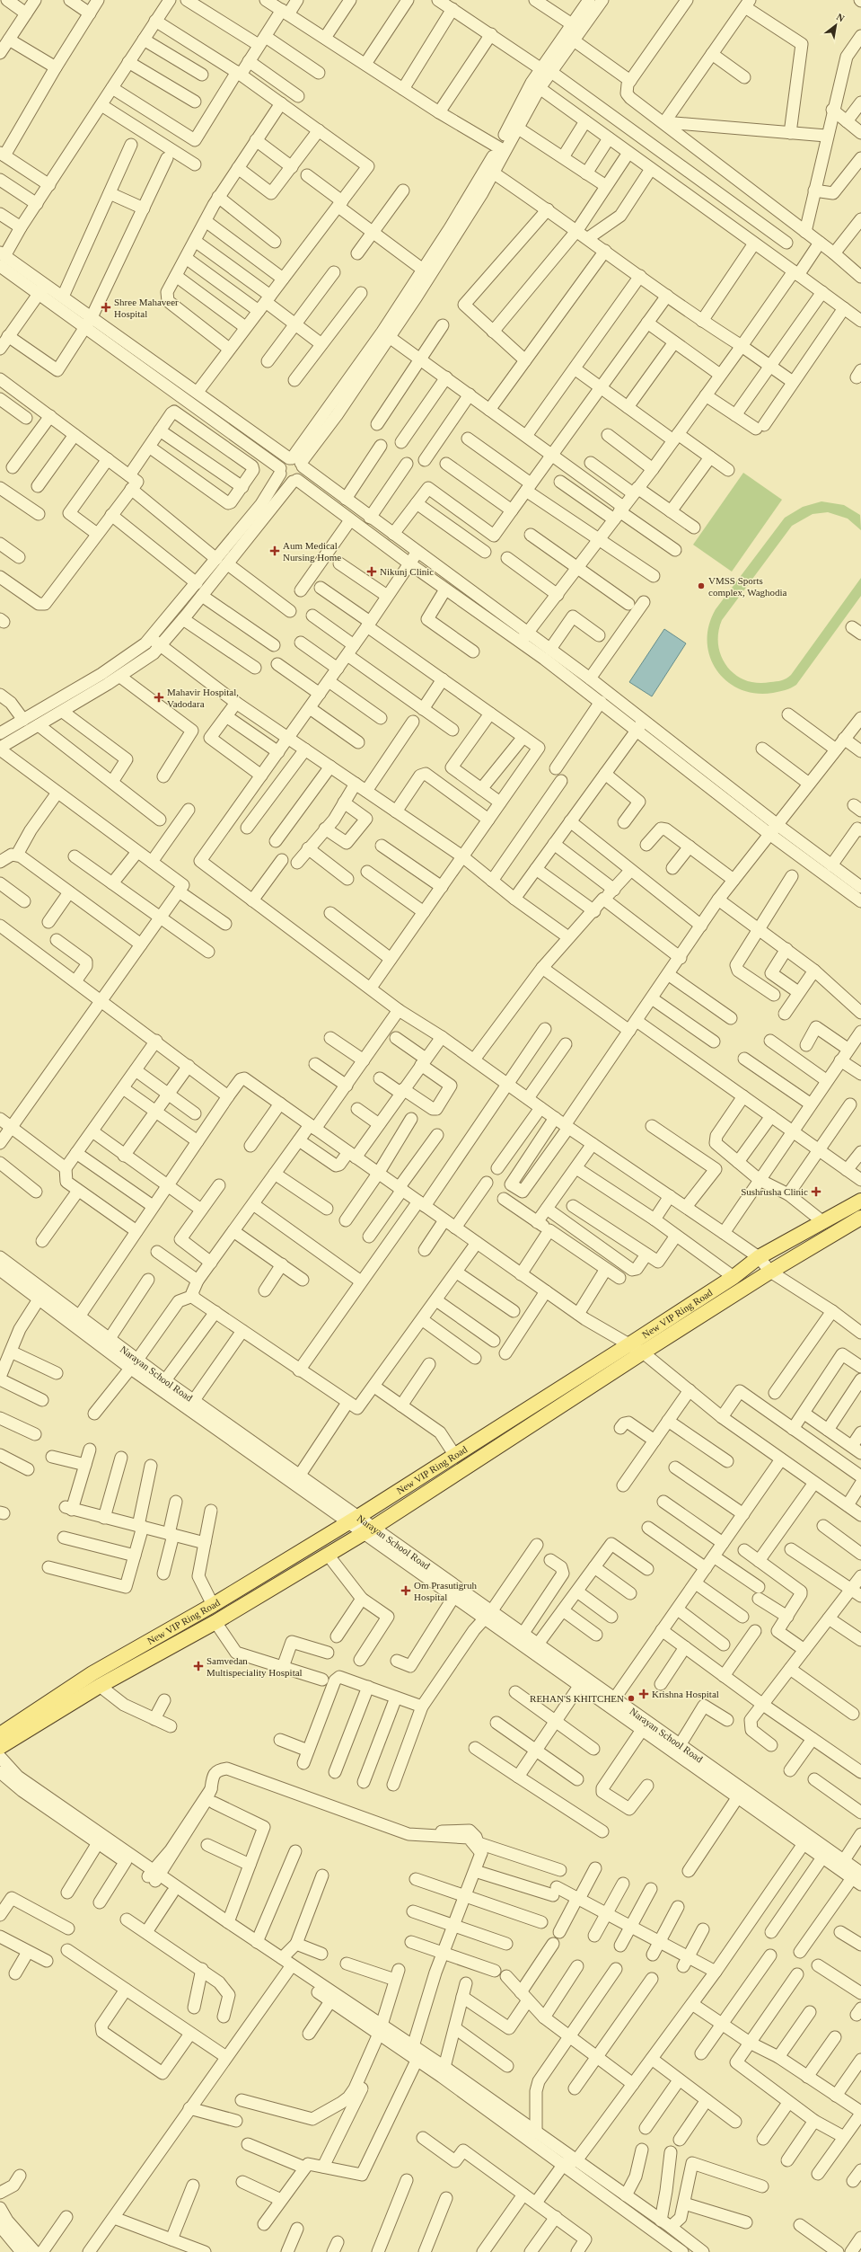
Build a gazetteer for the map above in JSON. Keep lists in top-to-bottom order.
{
  "streets": {
    "main road": ["New VIP Ring Road"],
    "street": ["Narayan School Road"]
  },
  "crossings": [
    ["New VIP Ring Road", "Narayan School Road"]
  ],
  "places": {
    "health": [
      "Shree Mahaveer Hospital",
      "Aum Medical Nursing Home",
      "Nikunj Clinic",
      "Mahavir Hospital, Vadodara",
      "Sushrusha Clinic",
      "Om Prasutigruh Hospital",
      "Samvedan Multispeciality Hospital",
      "Krishna Hospital"
    ],
    "other": ["VMSS Sports complex, Waghodia", "REHAN'S KHITCHEN"]
  },
  "north": "top right"
}
